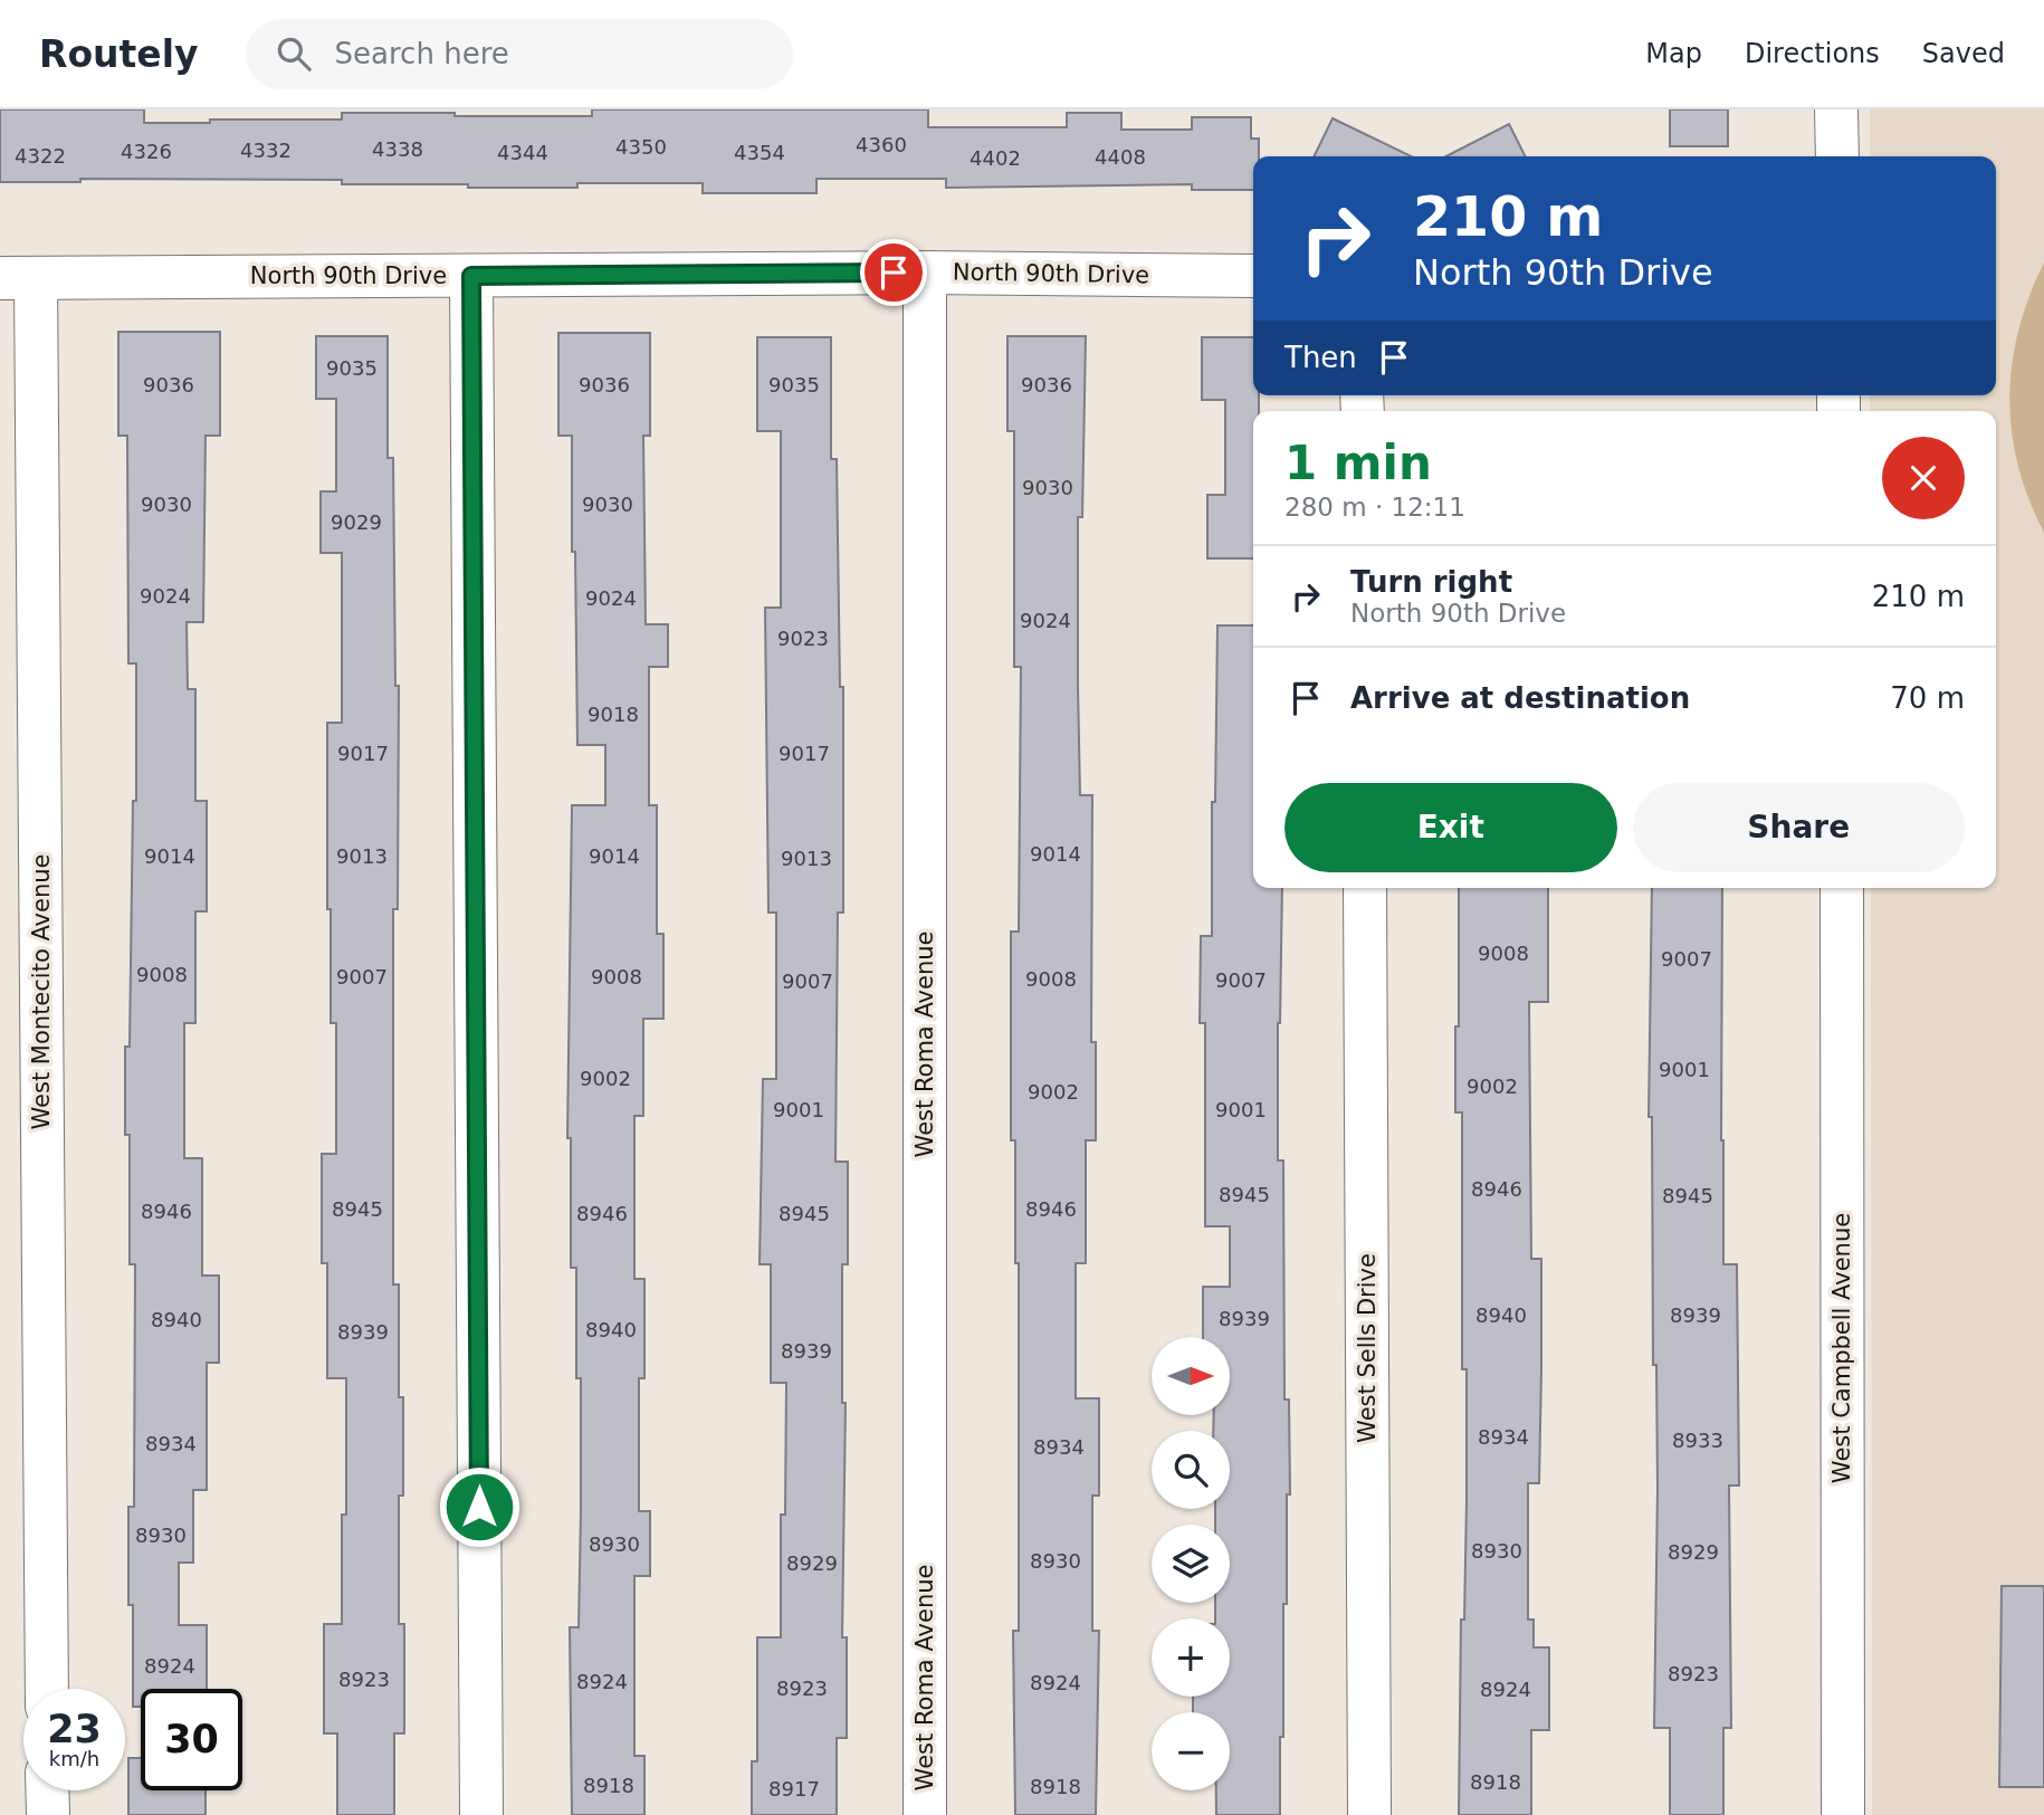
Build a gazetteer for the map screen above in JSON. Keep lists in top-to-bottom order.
{
  "streets": {
    "street": [
      "North 90th Drive",
      "West Montecito Avenue",
      "West Roma Avenue",
      "West Sells Drive",
      "West Campbell Avenue"
    ]
  },
  "crossings": [
    ["North 90th Drive", "West Montecito Avenue"],
    ["North 90th Drive", "West Roma Avenue"]
  ],
  "house_numbers": [
    "4360",
    "4350",
    "4338",
    "4332",
    "4326",
    "4344",
    "4354",
    "4322",
    "4408",
    "4402",
    "9035",
    "9036",
    "9036",
    "9035",
    "9036",
    "9030",
    "9030",
    "9030",
    "9029",
    "9024",
    "9024",
    "9024",
    "9023",
    "9018",
    "9017",
    "9017",
    "9014",
    "9014",
    "9013",
    "9014",
    "9013",
    "9008",
    "9007",
    "9008",
    "9007",
    "9008",
    "9008",
    "9007",
    "9007",
    "9001",
    "9002",
    "9002",
    "9002",
    "9001",
    "9001",
    "8946",
    "8945",
    "8945",
    "8945",
    "8946",
    "8946",
    "8946",
    "8945",
    "8940",
    "8939",
    "8939",
    "8940",
    "8940",
    "8939",
    "8939",
    "8934",
    "8933",
    "8934",
    "8934",
    "8930",
    "8930",
    "8930",
    "8929",
    "8930",
    "8929",
    "8924",
    "8923",
    "8923",
    "8924",
    "8924",
    "8923",
    "8924",
    "8918",
    "8918",
    "8918",
    "8917"
  ],
  "north": "right",
  "page": {
    "header": "Routely",
    "search": "Search here",
    "nav": ["Map", "Directions", "Saved"],
    "turn": ["210 m", "North 90th Drive"],
    "then": "Then",
    "heading": ["1 min", "280 m · 12:11"],
    "list": [
      {
        "name": "Turn right",
        "note": "North 90th Drive",
        "value": "210 m"
      },
      {
        "name": "Arrive at destination",
        "value": "70 m"
      }
    ],
    "buttons": ["Exit", "Share"],
    "map_buttons": ["+", "−"],
    "speed": "23 km/h",
    "limit": "30"
  }
}
